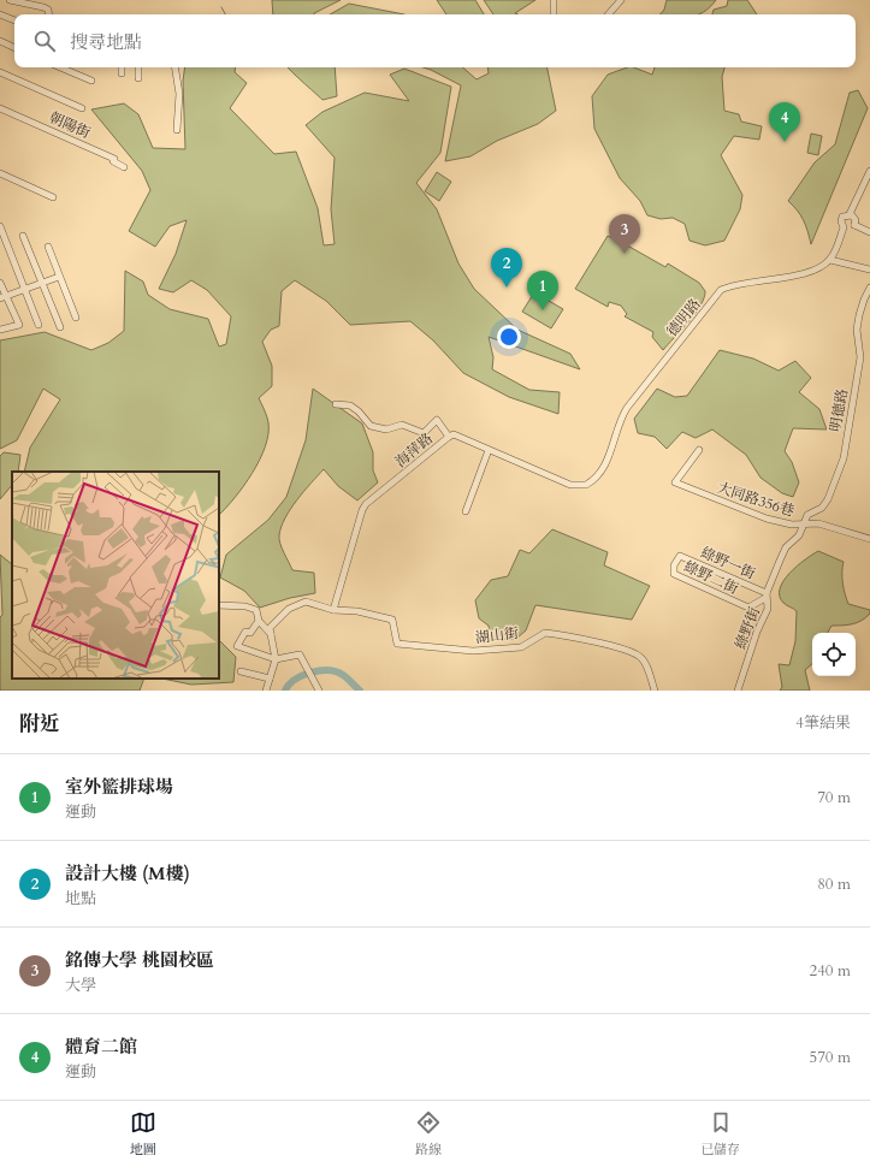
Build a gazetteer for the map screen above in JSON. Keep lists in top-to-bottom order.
{
  "streets": {
    "street": [
      "朝陽街",
      "德明路",
      "明德路",
      "海萍路",
      "大同路356巷",
      "綠野一街",
      "綠野二街",
      "綠野街",
      "湖山街"
    ]
  },
  "crossings": [
    ["德明路", "海萍路"],
    ["明德路", "大同路356巷"],
    ["明德路", "綠野街"],
    ["海萍路", "湖山街"],
    ["大同路356巷", "綠野街"],
    ["綠野一街", "綠野二街"],
    ["綠野一街", "綠野街"],
    ["綠野二街", "綠野街"]
  ],
  "page": {
    "search": "搜尋地點",
    "pins": [
      "4",
      "3",
      "2",
      "1"
    ],
    "heading": ["附近", "4筆結果"],
    "list": [
      {
        "mark": "1",
        "name": "室外籃排球場",
        "note": "運動",
        "value": "70 m"
      },
      {
        "mark": "2",
        "name": "設計大樓 (M樓)",
        "note": "地點",
        "value": "80 m"
      },
      {
        "mark": "3",
        "name": "銘傳大學 桃園校區",
        "note": "大學",
        "value": "240 m"
      },
      {
        "mark": "4",
        "name": "體育二館",
        "note": "運動",
        "value": "570 m"
      }
    ],
    "nav": ["地圖", "路線", "已儲存"]
  }
}
